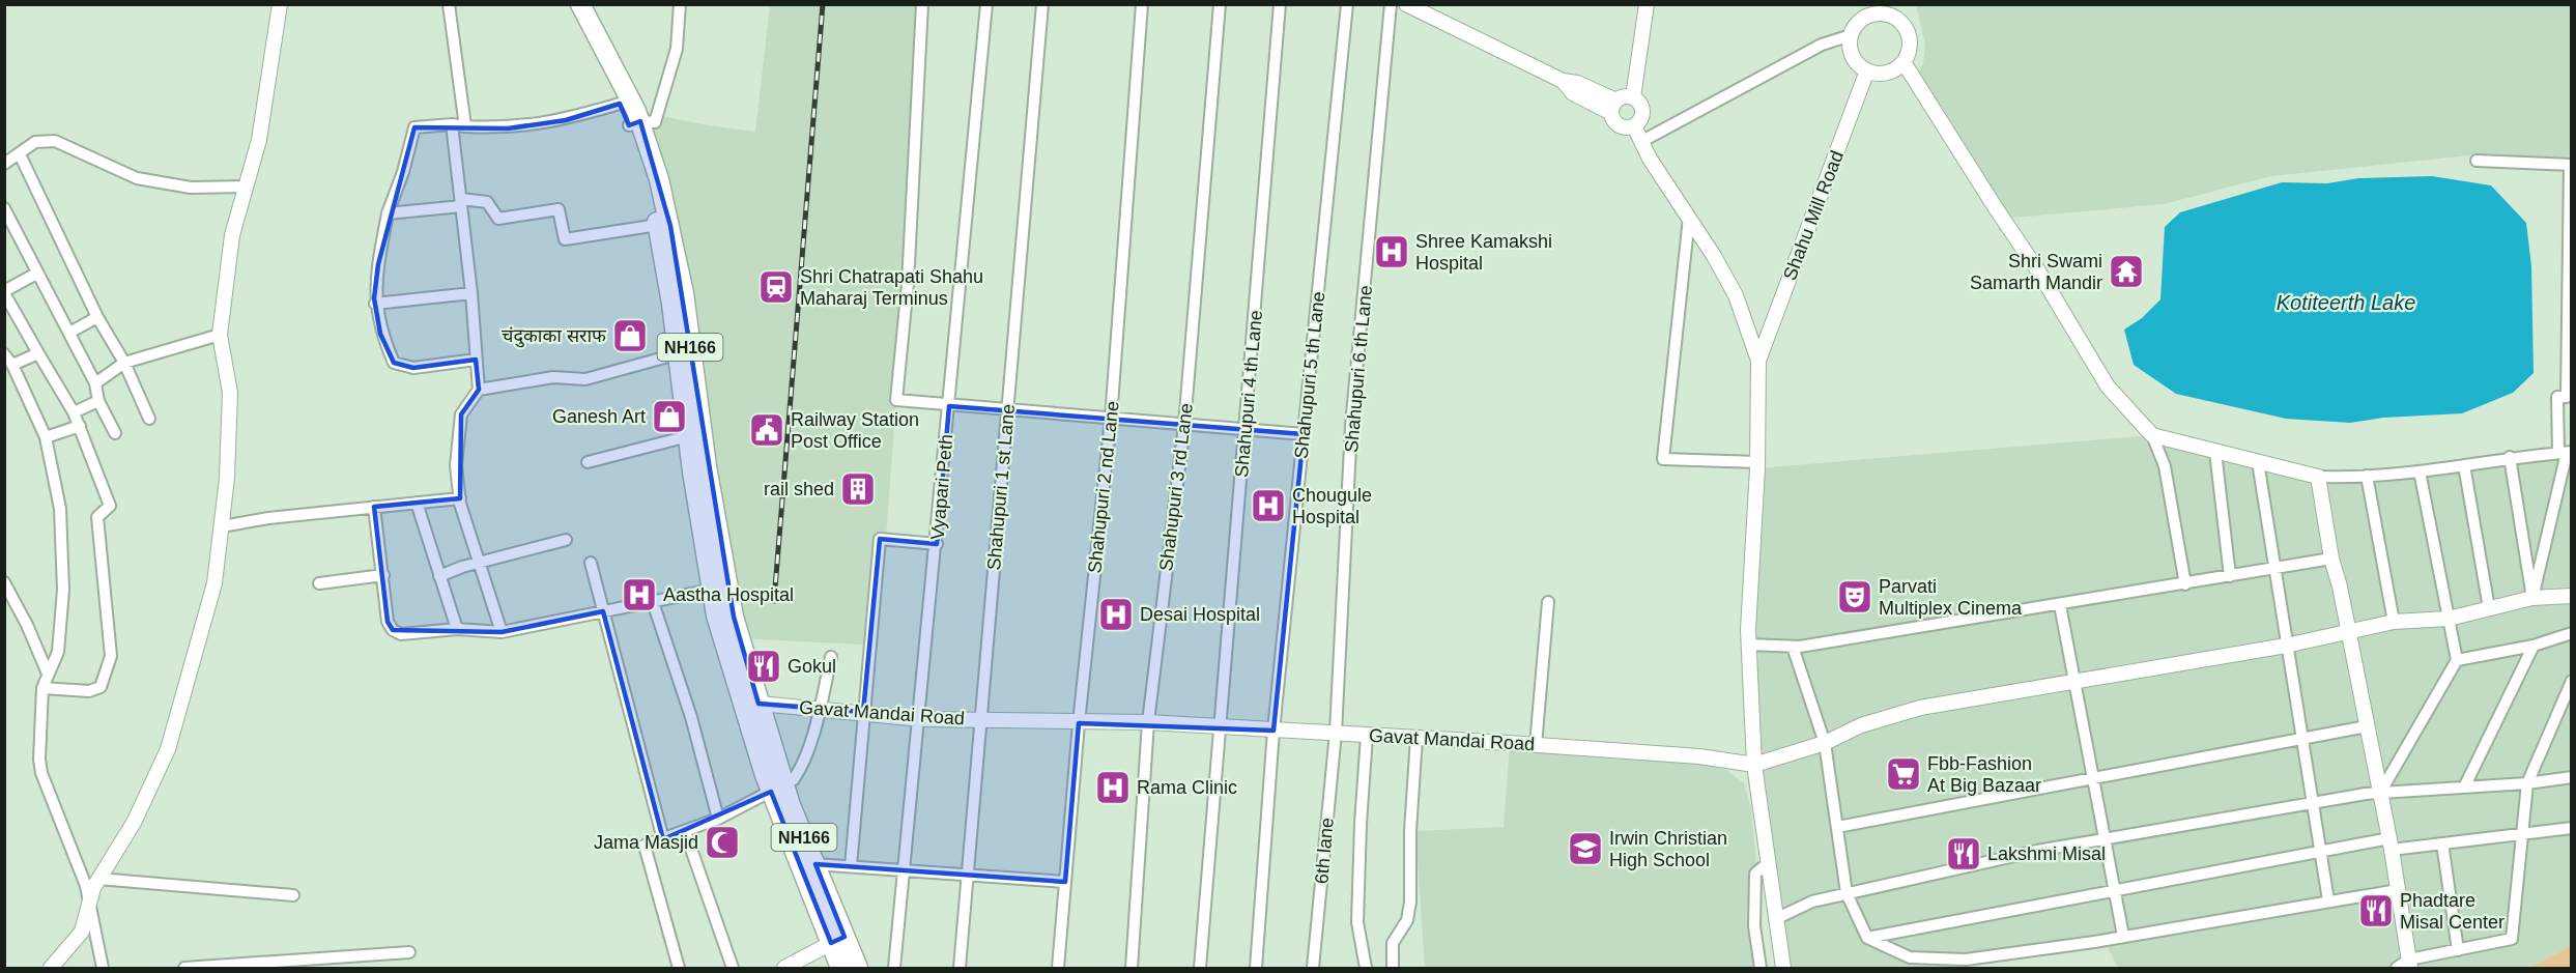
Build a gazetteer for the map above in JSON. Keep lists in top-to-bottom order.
{
  "streets": {
    "highway": ["NH166"],
    "street": [
      "Shahu Mill Road",
      "Shahupuri 6 th Lane",
      "Shahupuri 5 th Lane",
      "Shahupuri 4 th Lane",
      "Vyapari Peth",
      "Shahupuri 1 st Lane",
      "Shahupuri 2 nd Lane",
      "Shahupuri 3 rd Lane",
      "Gavat Mandai Road",
      "6th lane"
    ]
  },
  "crossings": [
    ["NH166", "Gavat Mandai Road"],
    ["Shahupuri 6 th Lane", "Gavat Mandai Road"],
    ["Shahupuri 6 th Lane", "6th lane"],
    ["Shahupuri 5 th Lane", "Gavat Mandai Road"],
    ["Shahupuri 4 th Lane", "Gavat Mandai Road"],
    ["Vyapari Peth", "Gavat Mandai Road"],
    ["Shahupuri 1 st Lane", "Gavat Mandai Road"],
    ["Shahupuri 2 nd Lane", "Gavat Mandai Road"],
    ["Shahupuri 3 rd Lane", "Gavat Mandai Road"],
    ["Gavat Mandai Road", "6th lane"]
  ],
  "water": ["Kotiteerth Lake"],
  "places": {
    "hospital": [
      "Shree Kamakshi Hospital",
      "Chougule Hospital",
      "Aastha Hospital",
      "Desai Hospital",
      "Rama Clinic"
    ],
    "temple": ["Shri Swami Samarth Mandir"],
    "station": ["Shri Chatrapati Shahu Maharaj Terminus"],
    "shop": ["चंदुकाका सराफ", "Ganesh Art"],
    "public building": ["Railway Station Post Office"],
    "building": ["rail shed"],
    "theatre": ["Parvati Multiplex Cinema"],
    "restaurant": ["Gokul", "Lakshmi Misal", "Phadtare Misal Center"],
    "supermarket": ["Fbb-Fashion At Big Bazaar"],
    "mosque": ["Jama Masjid"],
    "school or university": ["Irwin Christian High School"]
  }
}
